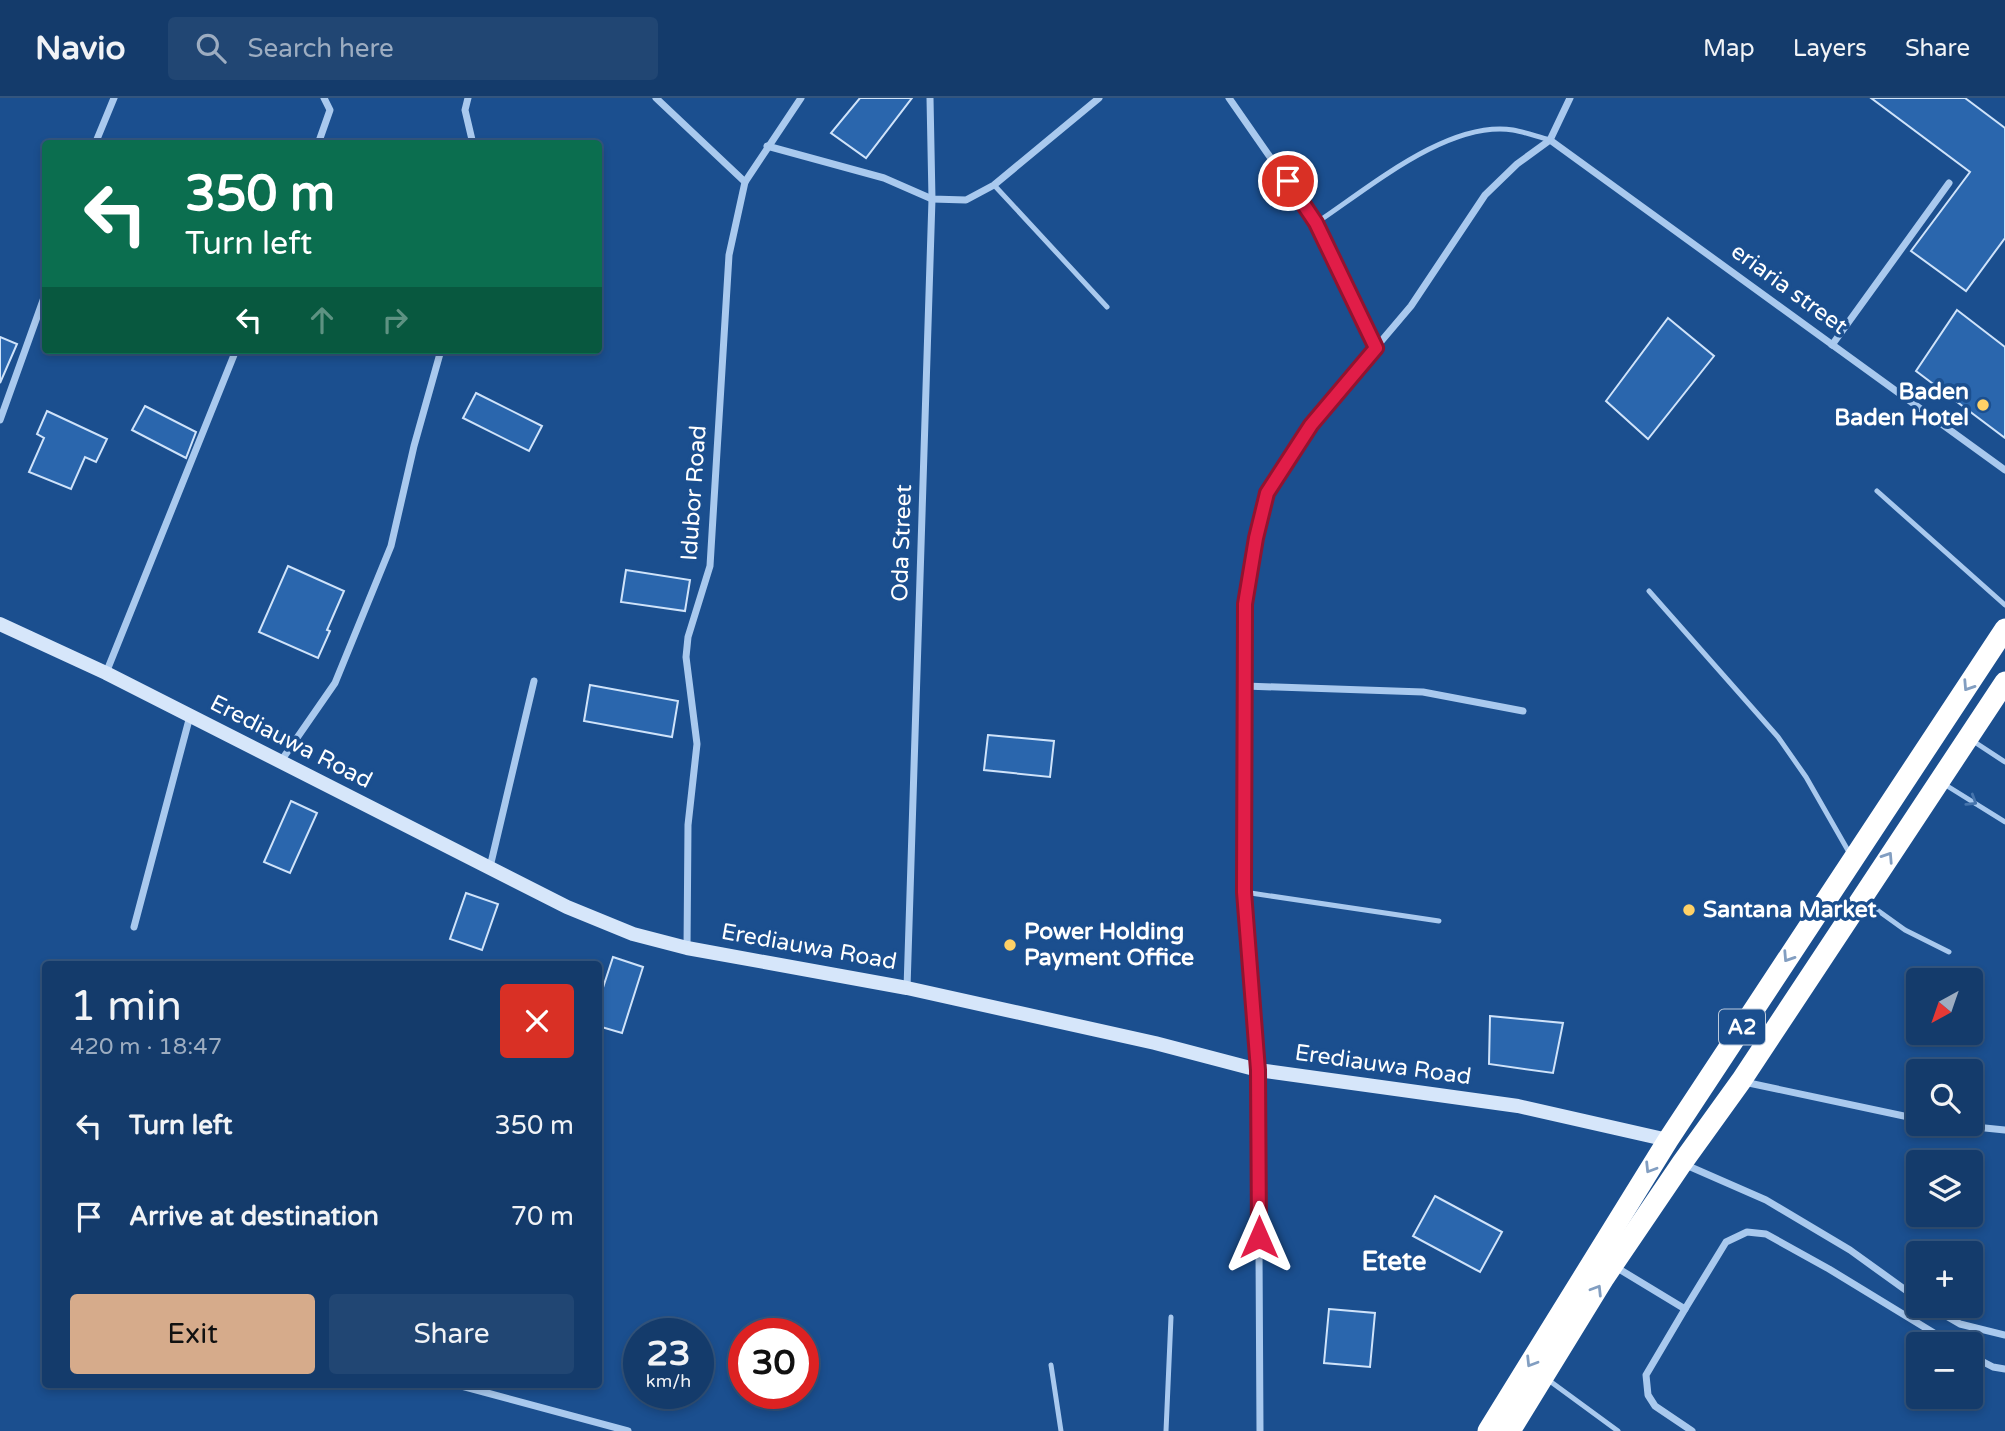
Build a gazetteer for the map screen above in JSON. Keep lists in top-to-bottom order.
{
  "streets": {
    "highway": ["A2"],
    "street": [
      "eriaria street",
      "Idubor Road",
      "Oda Street",
      "Erediauwa Road"
    ]
  },
  "crossings": [
    ["Idubor Road", "Erediauwa Road"],
    ["Oda Street", "Erediauwa Road"],
    ["Erediauwa Road", "A2"]
  ],
  "districts": ["Etete"],
  "places": ["Baden Baden Hotel", "Santana Market", "Power Holding Payment Office"],
  "north": "bottom left",
  "page": {
    "header": "Navio",
    "search": "Search here",
    "nav": ["Map", "Layers", "Share"],
    "turn": ["350 m", "Turn left"],
    "heading": ["1 min", "420 m · 18:47"],
    "map_buttons": ["+", "−"],
    "list": [
      {
        "name": "Turn left",
        "value": "350 m"
      },
      {
        "name": "Arrive at destination",
        "value": "70 m"
      }
    ],
    "buttons": ["Exit", "Share"],
    "speed": "23 km/h",
    "limit": "30"
  }
}
